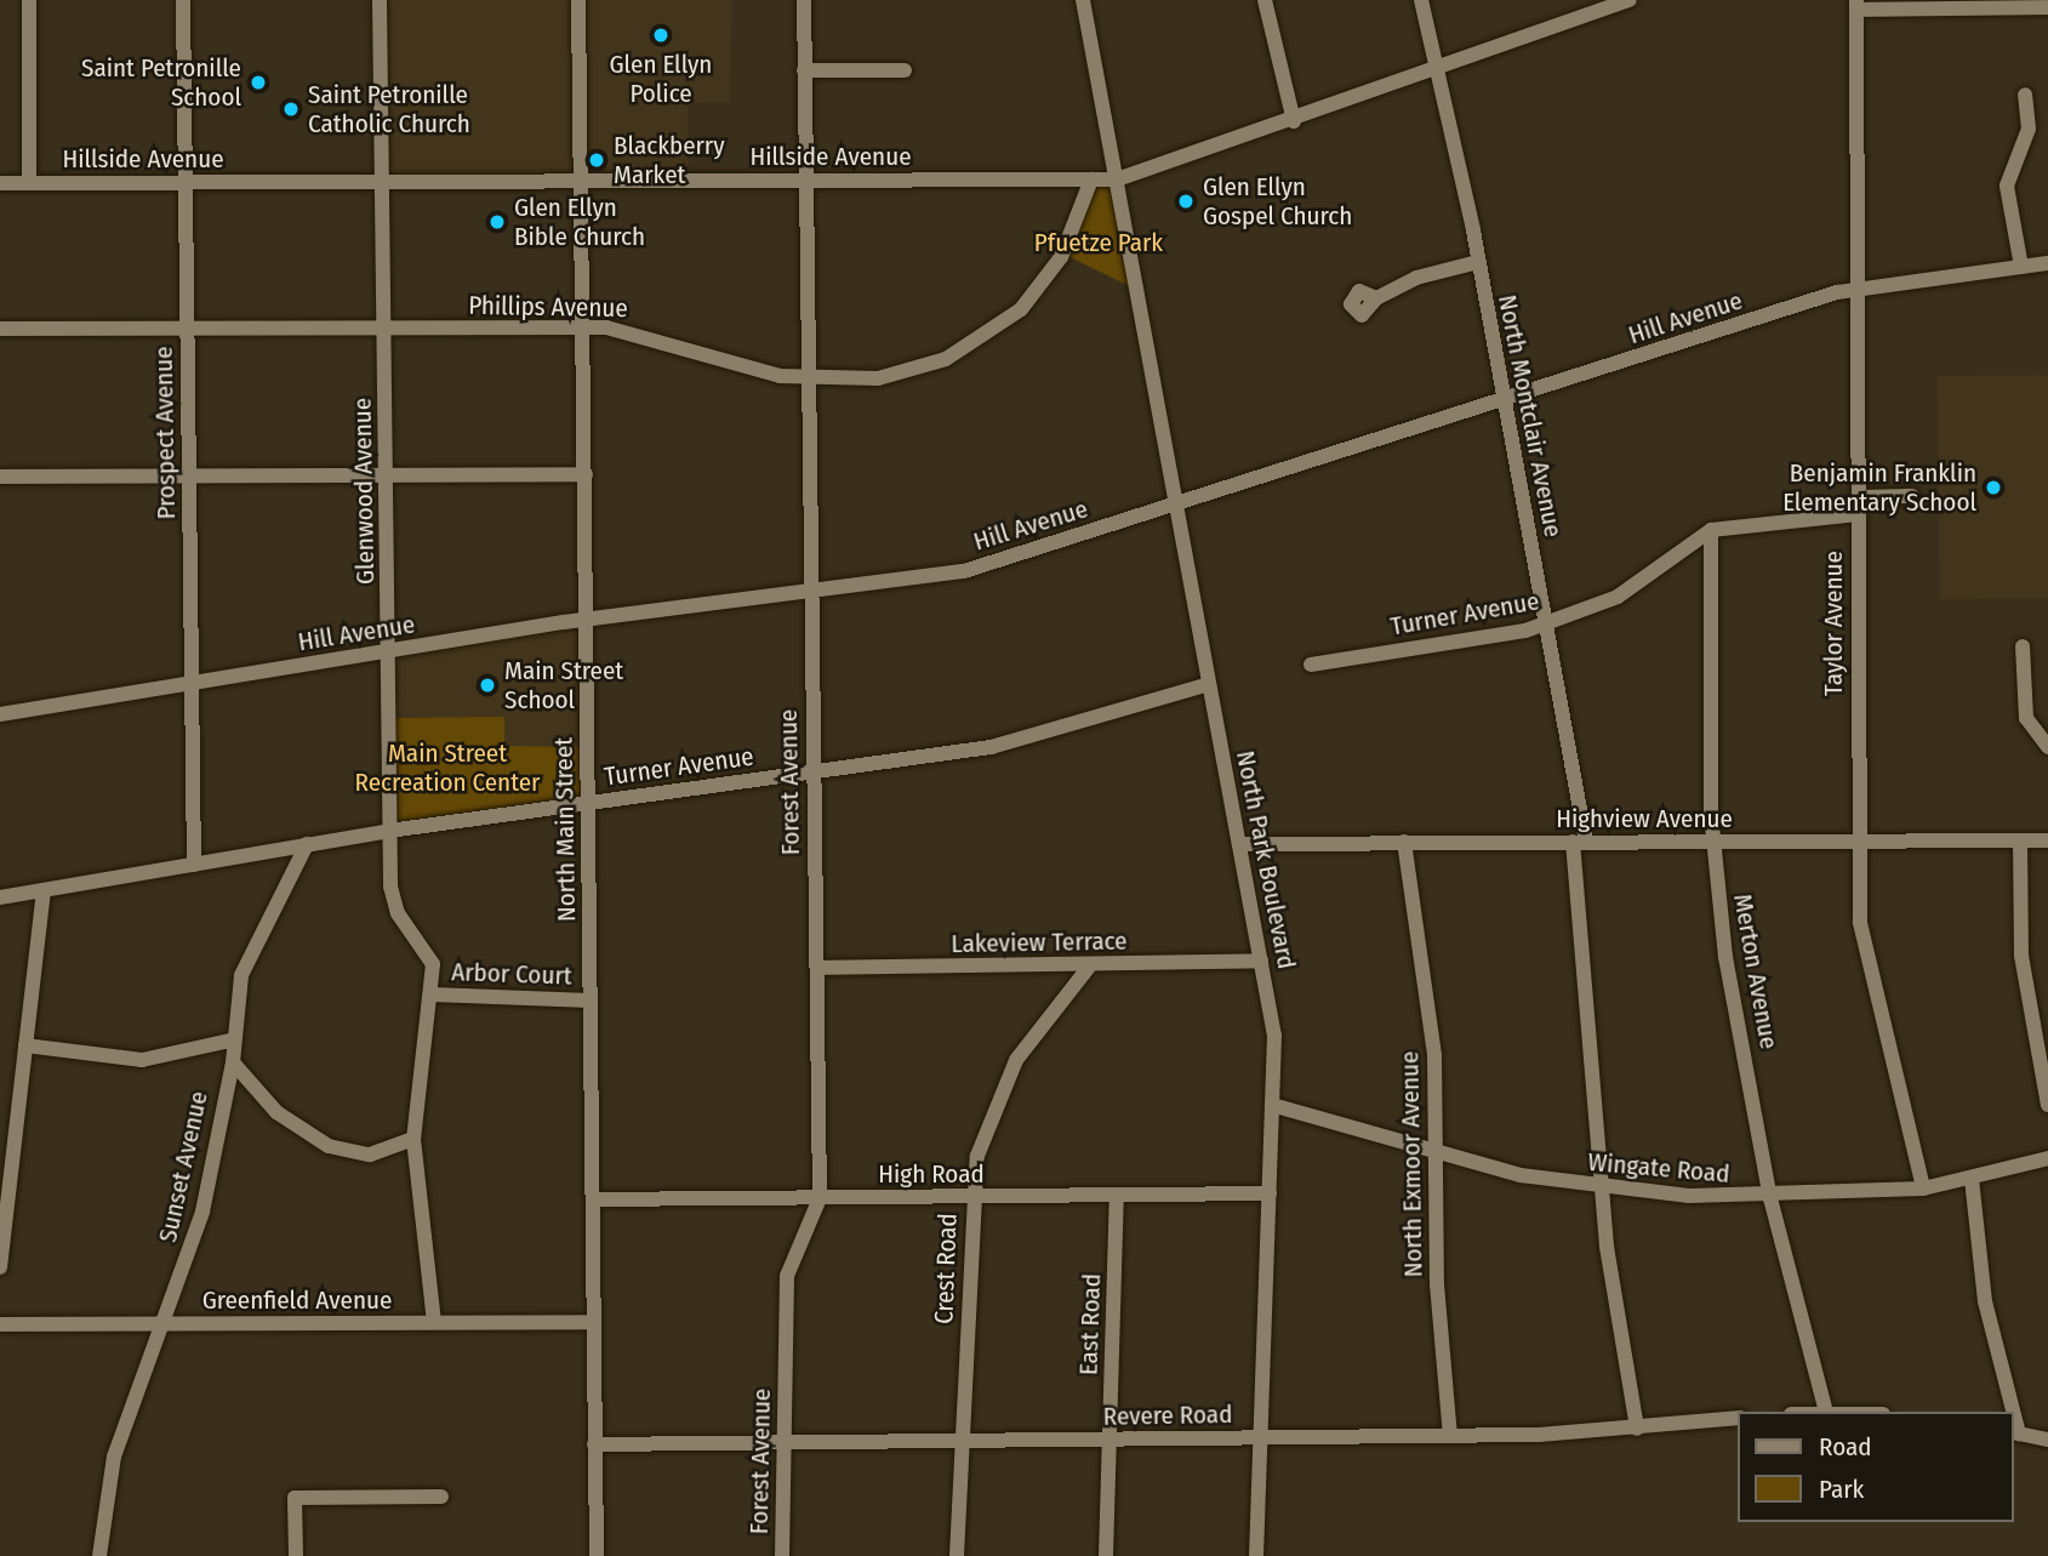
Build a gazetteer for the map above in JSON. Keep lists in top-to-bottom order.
{
  "streets": {
    "street": [
      "Hillside Avenue",
      "Phillips Avenue",
      "Hill Avenue",
      "North Montclair Avenue",
      "Prospect Avenue",
      "Glenwood Avenue",
      "Turner Avenue",
      "Taylor Avenue",
      "Forest Avenue",
      "Highview Avenue",
      "North Main Street",
      "North Park Boulevard",
      "Lakeview Terrace",
      "Merton Avenue",
      "Arbor Court",
      "North Exmoor Avenue",
      "Sunset Avenue",
      "Wingate Road",
      "High Road",
      "Crest Road",
      "Greenfield Avenue",
      "East Road",
      "Revere Road"
    ]
  },
  "crossings": [
    ["Hillside Avenue", "Phillips Avenue"],
    ["Hillside Avenue", "North Montclair Avenue"],
    ["Hillside Avenue", "Prospect Avenue"],
    ["Hillside Avenue", "Glenwood Avenue"],
    ["Hillside Avenue", "Forest Avenue"],
    ["Hillside Avenue", "North Main Street"],
    ["Hillside Avenue", "North Park Boulevard"],
    ["Phillips Avenue", "Prospect Avenue"],
    ["Phillips Avenue", "Glenwood Avenue"],
    ["Phillips Avenue", "Forest Avenue"],
    ["Phillips Avenue", "North Main Street"],
    ["Hill Avenue", "North Montclair Avenue"],
    ["Hill Avenue", "Prospect Avenue"],
    ["Hill Avenue", "Glenwood Avenue"],
    ["Hill Avenue", "Taylor Avenue"],
    ["Hill Avenue", "Forest Avenue"],
    ["Hill Avenue", "North Main Street"],
    ["Hill Avenue", "North Park Boulevard"],
    ["North Montclair Avenue", "Turner Avenue"],
    ["North Montclair Avenue", "Highview Avenue"],
    ["North Montclair Avenue", "Wingate Road"],
    ["North Montclair Avenue", "Revere Road"],
    ["Prospect Avenue", "Turner Avenue"],
    ["Glenwood Avenue", "Turner Avenue"],
    ["Glenwood Avenue", "Arbor Court"],
    ["Glenwood Avenue", "Greenfield Avenue"],
    ["Turner Avenue", "Taylor Avenue"],
    ["Turner Avenue", "Forest Avenue"],
    ["Turner Avenue", "North Main Street"],
    ["Turner Avenue", "North Park Boulevard"],
    ["Turner Avenue", "Merton Avenue"],
    ["Turner Avenue", "Sunset Avenue"],
    ["Taylor Avenue", "Highview Avenue"],
    ["Taylor Avenue", "Wingate Road"],
    ["Forest Avenue", "Lakeview Terrace"],
    ["Forest Avenue", "High Road"],
    ["Forest Avenue", "Revere Road"],
    ["Highview Avenue", "North Park Boulevard"],
    ["Highview Avenue", "Merton Avenue"],
    ["Highview Avenue", "North Exmoor Avenue"],
    ["North Main Street", "Arbor Court"],
    ["North Main Street", "High Road"],
    ["North Main Street", "Greenfield Avenue"],
    ["North Main Street", "Revere Road"],
    ["North Park Boulevard", "Lakeview Terrace"],
    ["North Park Boulevard", "Wingate Road"],
    ["North Park Boulevard", "High Road"],
    ["North Park Boulevard", "Revere Road"],
    ["Lakeview Terrace", "Crest Road"],
    ["Merton Avenue", "Wingate Road"],
    ["North Exmoor Avenue", "Wingate Road"],
    ["North Exmoor Avenue", "Revere Road"],
    ["Sunset Avenue", "Greenfield Avenue"],
    ["High Road", "Crest Road"],
    ["High Road", "East Road"],
    ["Crest Road", "Revere Road"],
    ["East Road", "Revere Road"]
  ],
  "parks": ["Pfuetze Park", "Main Street Recreation Center"],
  "places": [
    "Glen Ellyn Police",
    "Saint Petronille School",
    "Saint Petronille Catholic Church",
    "Blackberry Market",
    "Glen Ellyn Gospel Church",
    "Glen Ellyn Bible Church",
    "Benjamin Franklin Elementary School",
    "Main Street School"
  ],
  "legend": ["Road", "Park"]
}
